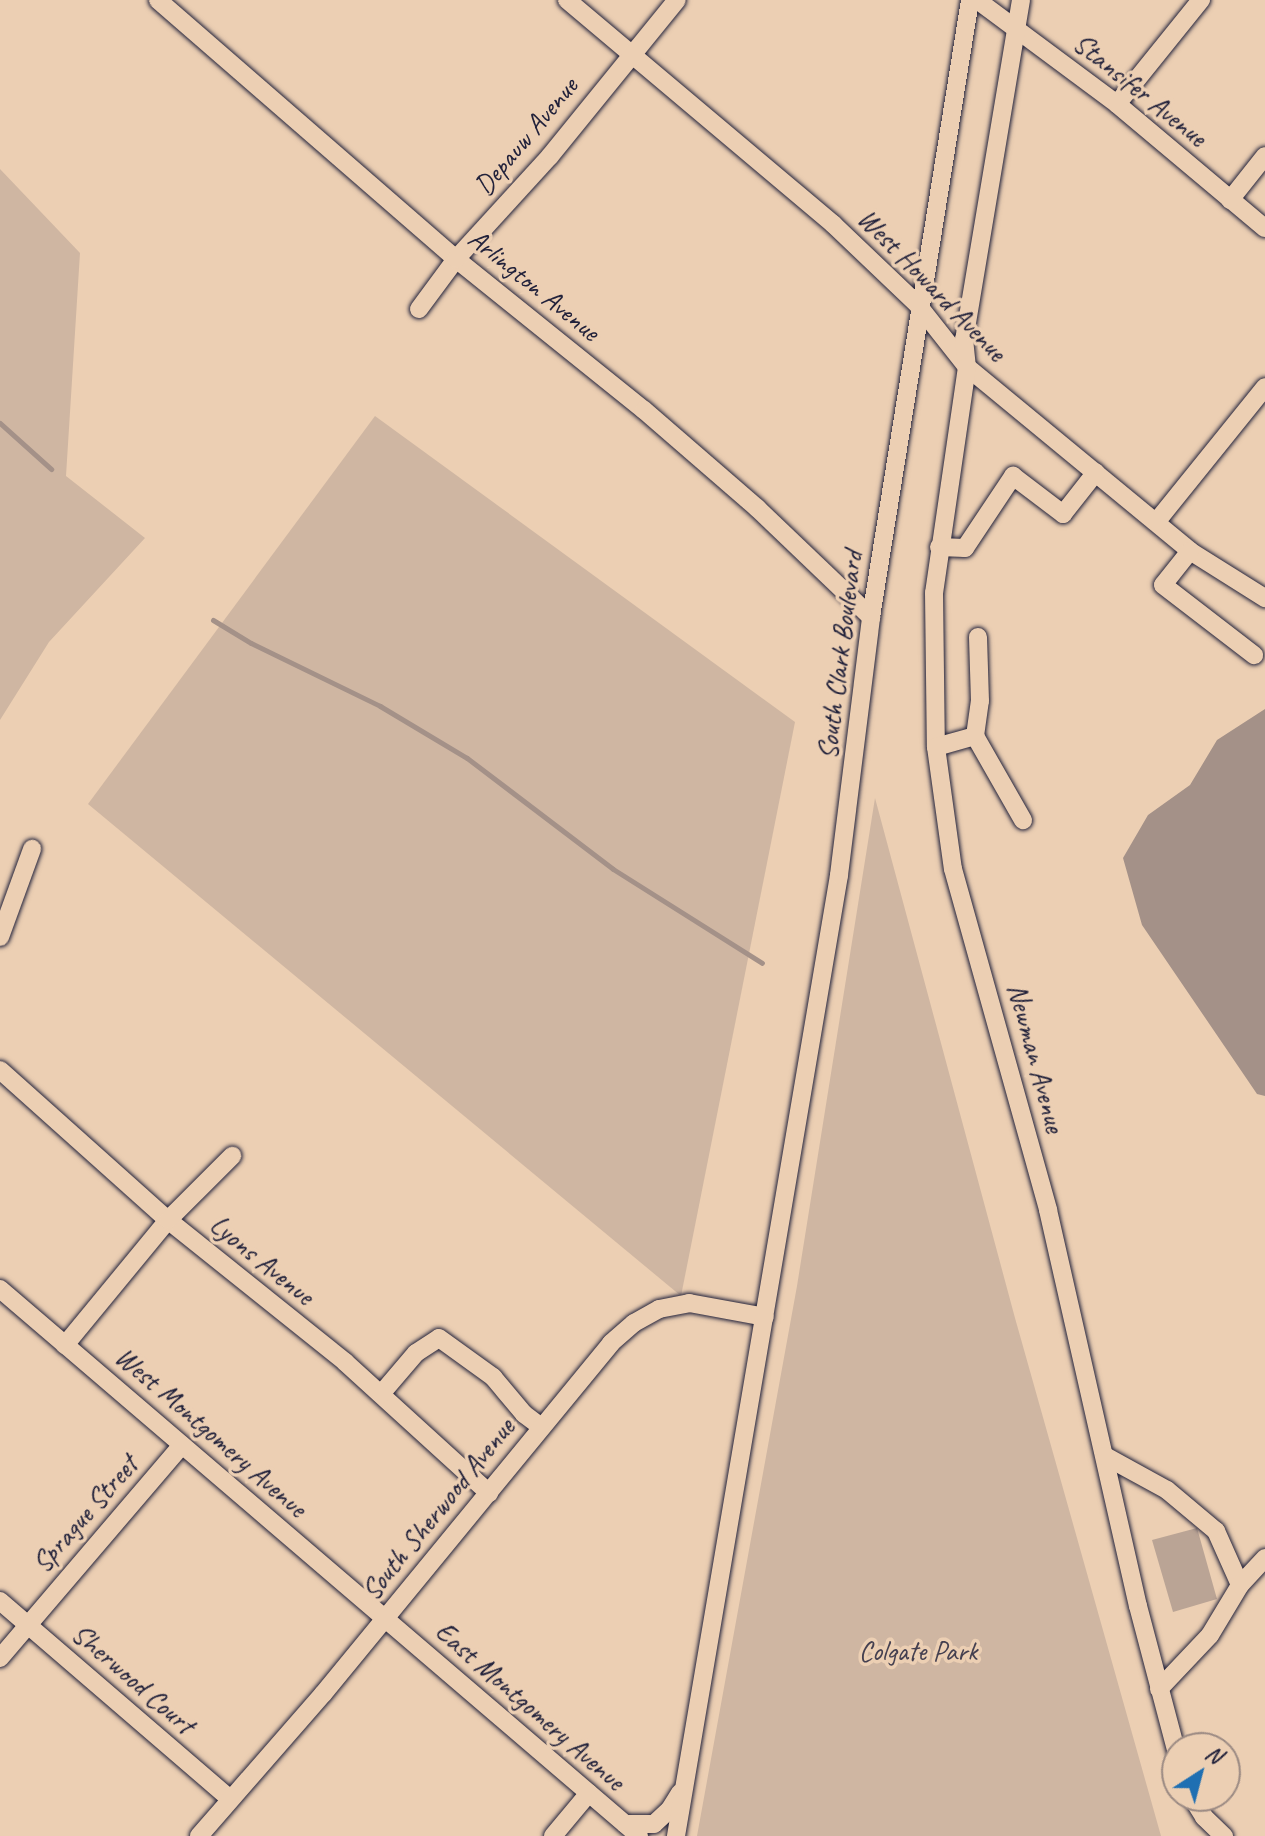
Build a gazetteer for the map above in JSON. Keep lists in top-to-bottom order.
{
  "streets": {
    "street": [
      "Stansifer Avenue",
      "Depauw Avenue",
      "Arlington Avenue",
      "West Howard Avenue",
      "South Clark Boulevard",
      "Newman Avenue",
      "Lyons Avenue",
      "West Montgomery Avenue",
      "South Sherwood Avenue",
      "Sprague Street",
      "Sherwood Court",
      "East Montgomery Avenue"
    ]
  },
  "crossings": [
    ["Depauw Avenue", "Arlington Avenue"],
    ["Depauw Avenue", "West Howard Avenue"],
    ["Arlington Avenue", "South Clark Boulevard"],
    ["West Howard Avenue", "South Clark Boulevard"],
    ["West Howard Avenue", "Newman Avenue"],
    ["South Clark Boulevard", "South Sherwood Avenue"],
    ["Lyons Avenue", "South Sherwood Avenue"],
    ["West Montgomery Avenue", "South Sherwood Avenue"],
    ["West Montgomery Avenue", "Sprague Street"],
    ["West Montgomery Avenue", "East Montgomery Avenue"],
    ["South Sherwood Avenue", "Sherwood Court"],
    ["South Sherwood Avenue", "East Montgomery Avenue"],
    ["Sprague Street", "Sherwood Court"]
  ],
  "parks": ["Colgate Park"],
  "north": "top right"
}
